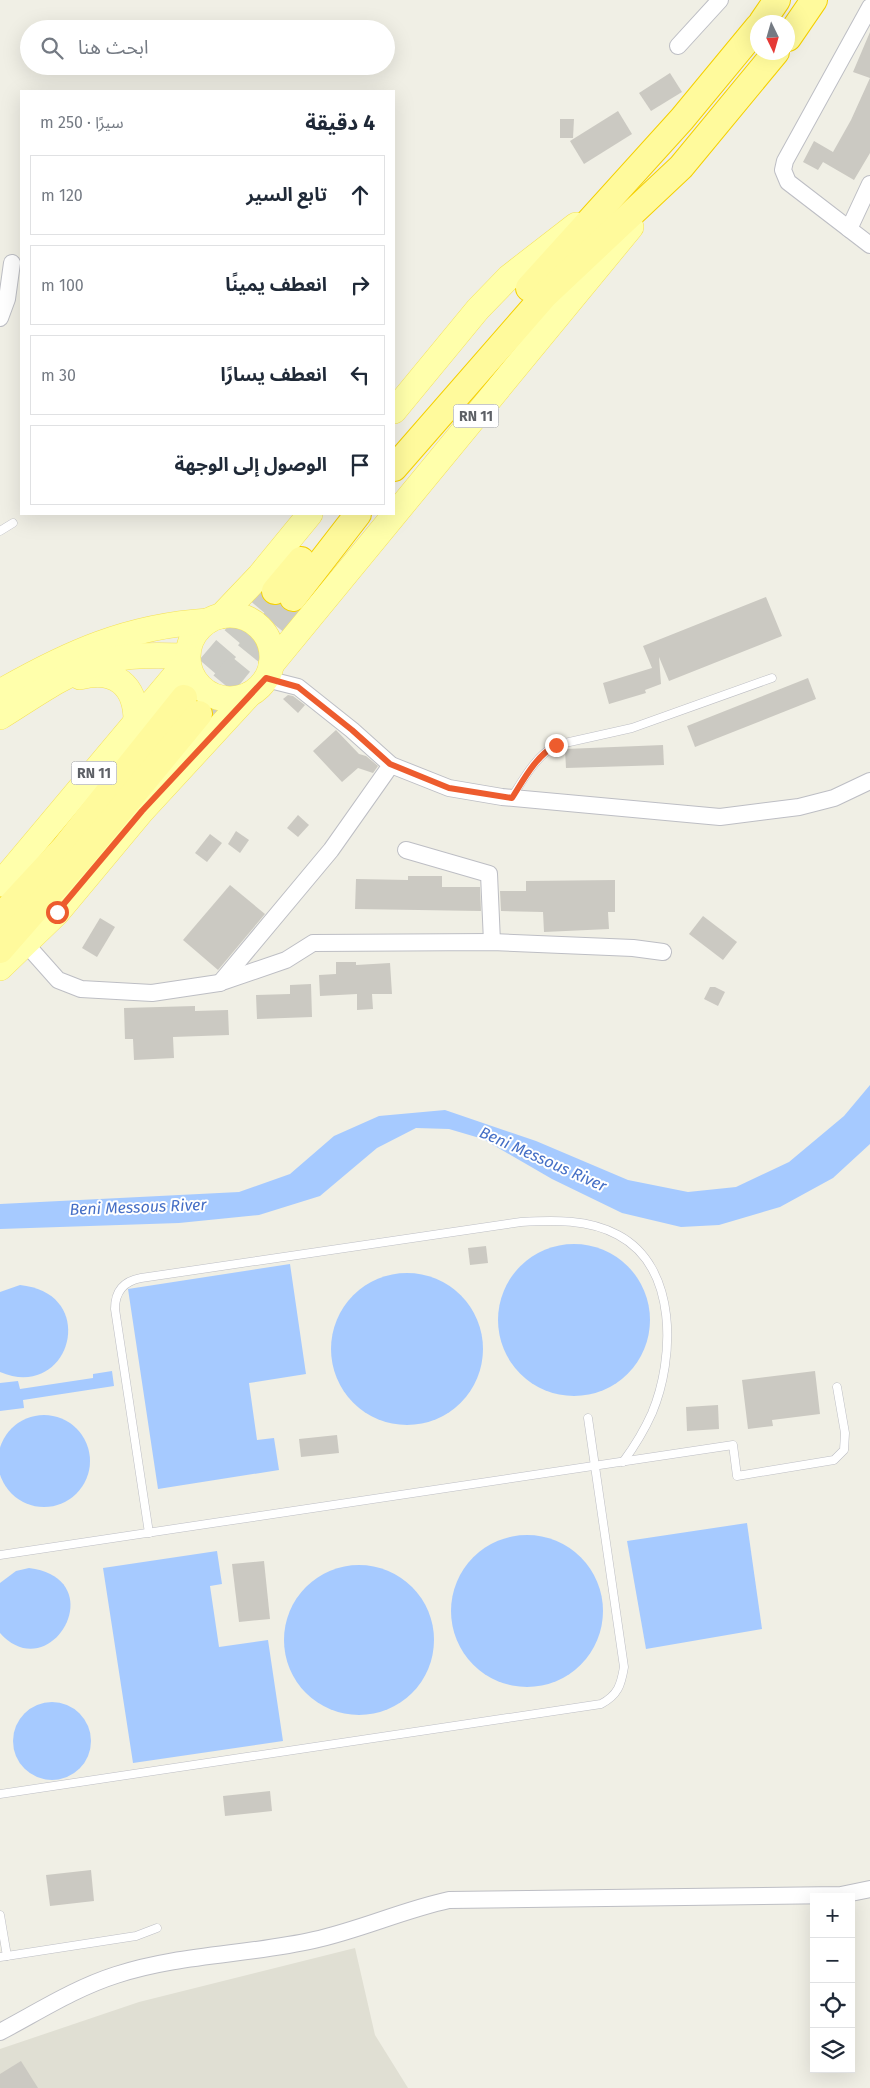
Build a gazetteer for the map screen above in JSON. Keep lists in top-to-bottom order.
{
  "streets": {
    "highway": ["RN 11"]
  },
  "water": ["Beni Messous River"],
  "north": "bottom",
  "page": {
    "search": "ابحث هنا",
    "heading": ["4 دقيقة", "سيرًا · 250 m"],
    "list": [
      ["تابع السير", "120 m"],
      ["انعطف يمينًا", "100 m"],
      ["انعطف يسارًا", "30 m"],
      "الوصول إلى الوجهة"
    ],
    "map_buttons": ["+", "−"]
  }
}
